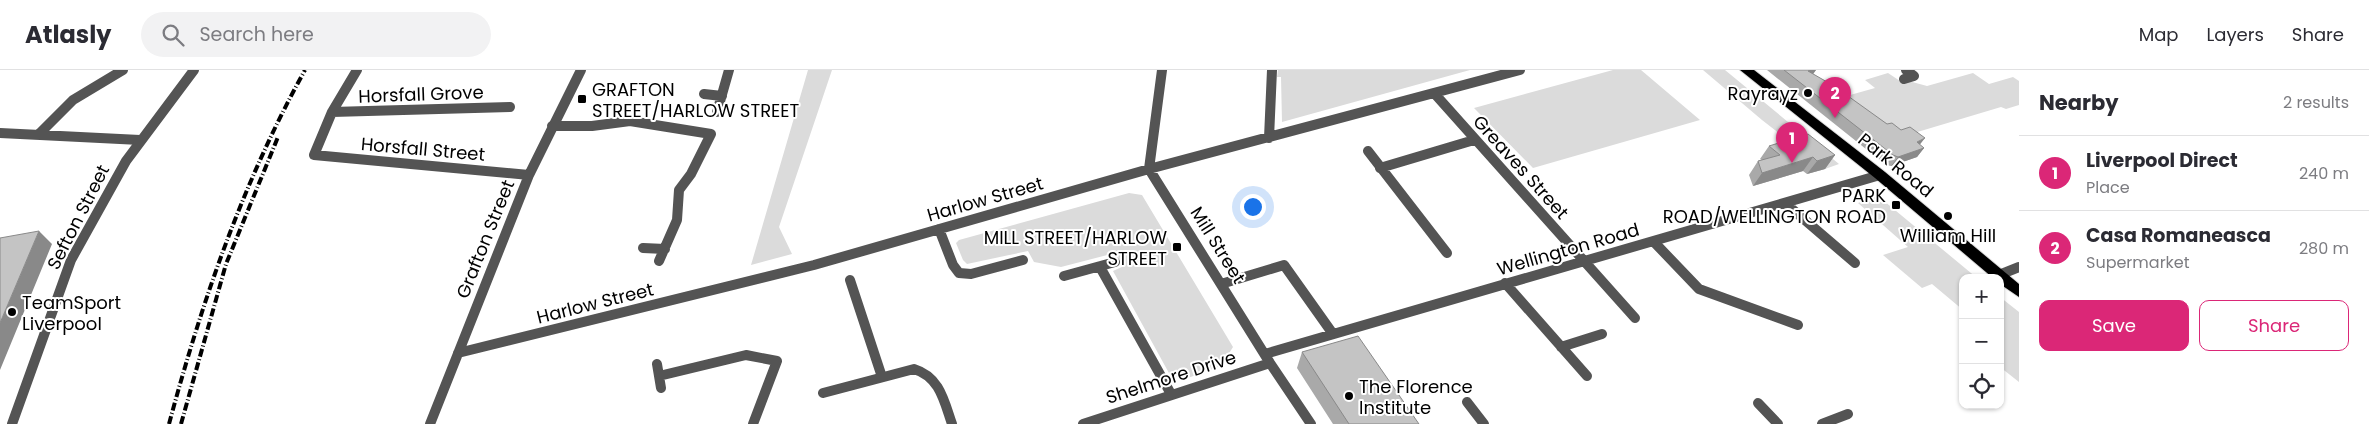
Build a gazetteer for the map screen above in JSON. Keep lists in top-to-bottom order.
{
  "streets": {
    "highway": ["Park Road"],
    "street": [
      "Horsfall Grove",
      "Horsfall Street",
      "Greaves Street",
      "Harlow Street",
      "Sefton Street",
      "Grafton Street",
      "Mill Street",
      "Wellington Road",
      "Shelmore Drive"
    ]
  },
  "crossings": [
    ["Horsfall Grove", "Horsfall Street"],
    ["Horsfall Street", "Grafton Street"],
    ["Park Road", "Wellington Road"],
    ["Greaves Street", "Harlow Street"],
    ["Greaves Street", "Wellington Road"],
    ["Harlow Street", "Grafton Street"],
    ["Harlow Street", "Mill Street"],
    ["Mill Street", "Wellington Road"],
    ["Mill Street", "Shelmore Drive"],
    ["Wellington Road", "Shelmore Drive"]
  ],
  "places": {
    "other": [
      "Rayrayz",
      "William Hill",
      "TeamSport Liverpool",
      "The Florence Institute"
    ],
    "transit": ["GRAFTON STREET/HARLOW STREET", "PARK ROAD/WELLINGTON ROAD", "MILL STREET/HARLOW STREET"]
  },
  "page": {
    "header": "Atlasly",
    "search": "Search here",
    "nav": ["Map", "Layers", "Share"],
    "heading": ["Nearby", "2 results"],
    "pins": ["2", "1"],
    "list": [
      {
        "mark": "1",
        "name": "Liverpool Direct",
        "note": "Place",
        "value": "240 m"
      },
      {
        "mark": "2",
        "name": "Casa Romaneasca",
        "note": "Supermarket",
        "value": "280 m"
      }
    ],
    "map_buttons": ["+", "−"],
    "buttons": ["Save", "Share"]
  }
}
